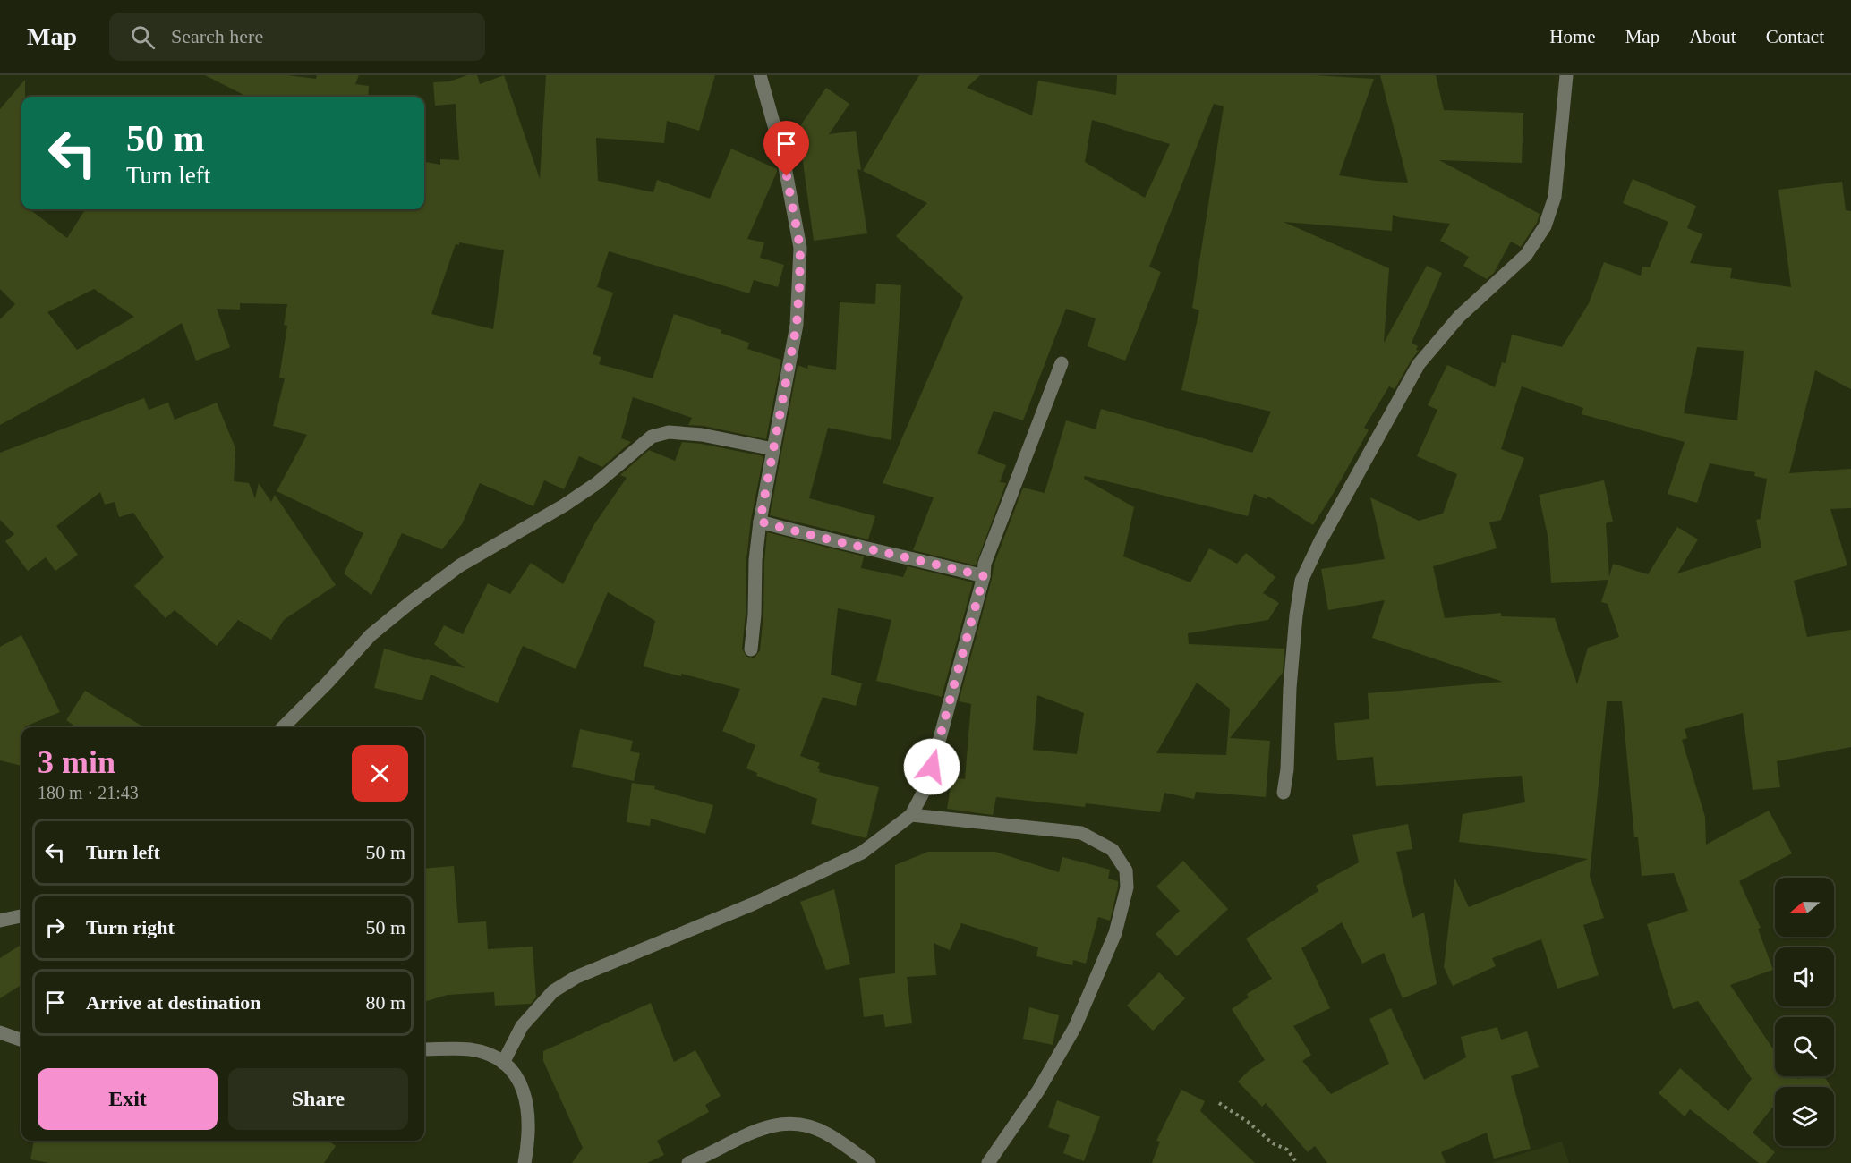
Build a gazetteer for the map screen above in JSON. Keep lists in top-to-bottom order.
{
  "north": "left",
  "page": {
    "header": "Map",
    "search": "Search here",
    "nav": [
      "Home",
      "Map",
      "About",
      "Contact"
    ],
    "turn": ["50 m", "Turn left"],
    "heading": ["3 min", "180 m · 21:43"],
    "list": [
      {
        "name": "Turn left",
        "value": "50 m"
      },
      {
        "name": "Turn right",
        "value": "50 m"
      },
      {
        "name": "Arrive at destination",
        "value": "80 m"
      }
    ],
    "buttons": ["Exit", "Share"]
  }
}
